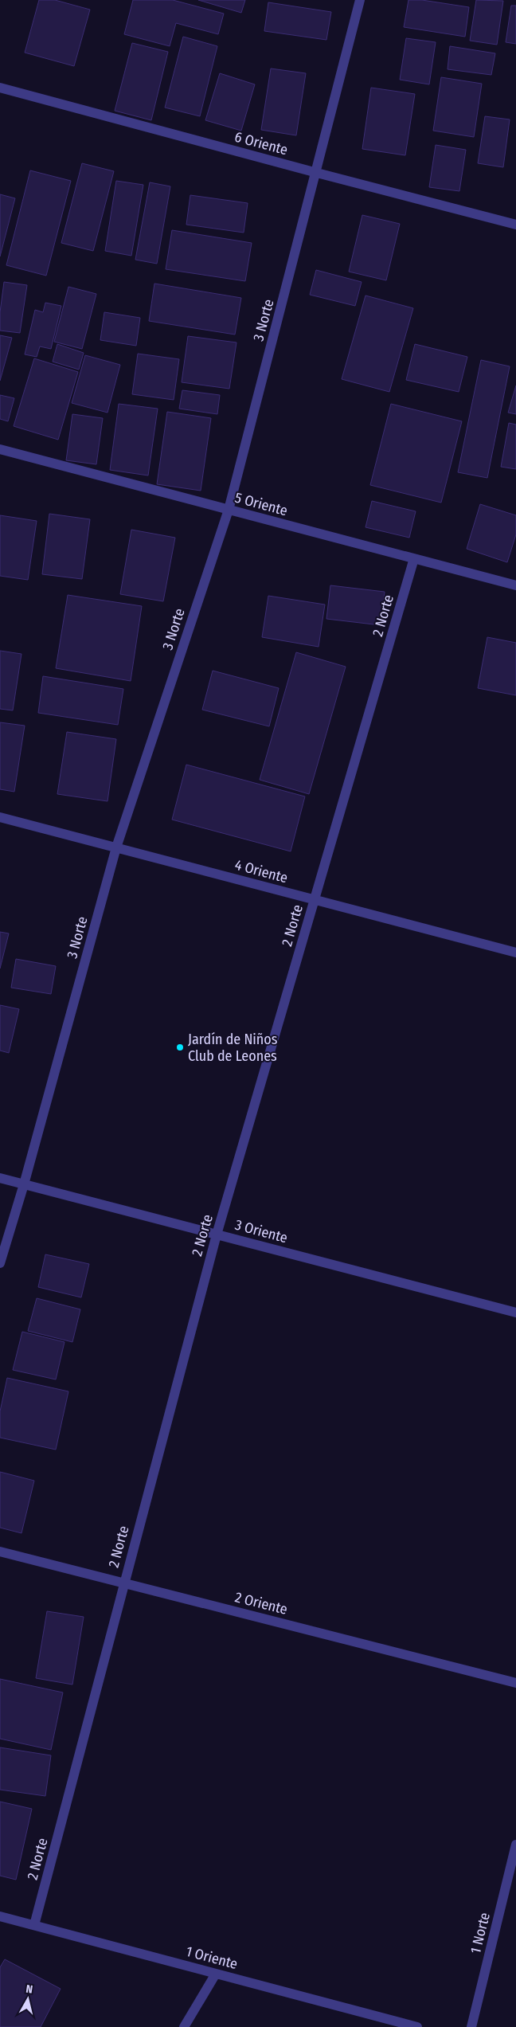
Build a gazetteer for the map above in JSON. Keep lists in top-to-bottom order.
{
  "streets": {
    "street": [
      "6 Oriente",
      "3 Norte",
      "5 Oriente",
      "2 Norte",
      "4 Oriente",
      "3 Oriente",
      "2 Oriente",
      "1 Norte",
      "1 Oriente"
    ]
  },
  "crossings": [
    ["6 Oriente", "3 Norte"],
    ["3 Norte", "5 Oriente"],
    ["3 Norte", "4 Oriente"],
    ["3 Norte", "3 Oriente"],
    ["5 Oriente", "2 Norte"],
    ["2 Norte", "4 Oriente"],
    ["2 Norte", "3 Oriente"],
    ["2 Norte", "2 Oriente"],
    ["2 Norte", "1 Oriente"]
  ],
  "places": ["Jardín de Niños Club de Leones"],
  "north": "top"
}
